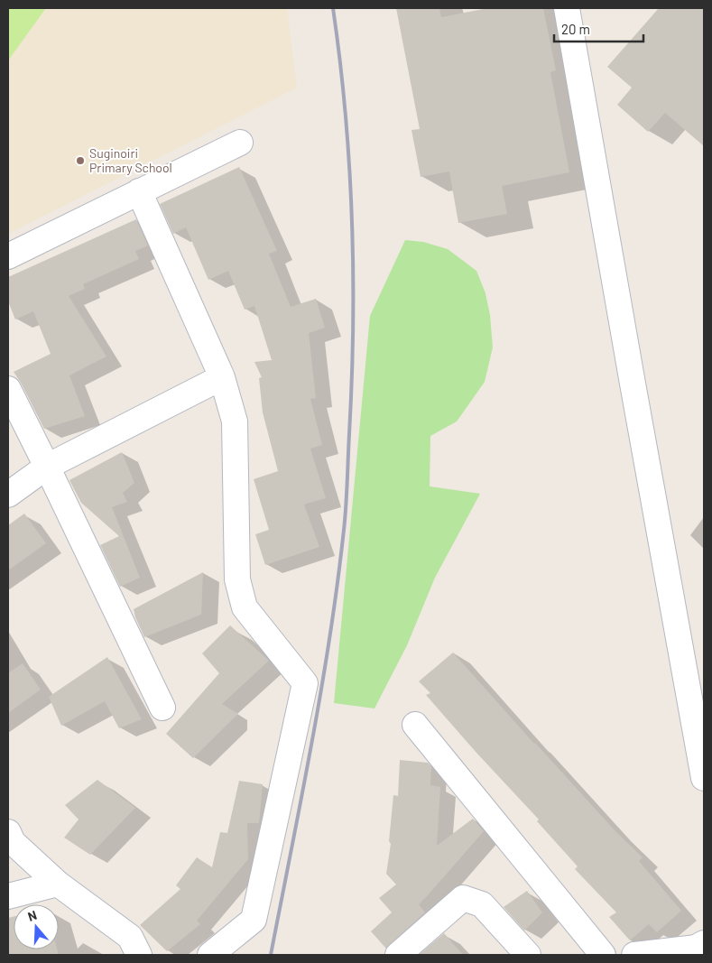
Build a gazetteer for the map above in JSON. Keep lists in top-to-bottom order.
{
  "places": ["Suginoiri Primary School"],
  "scale_bar": "20 m",
  "north": "top"
}
